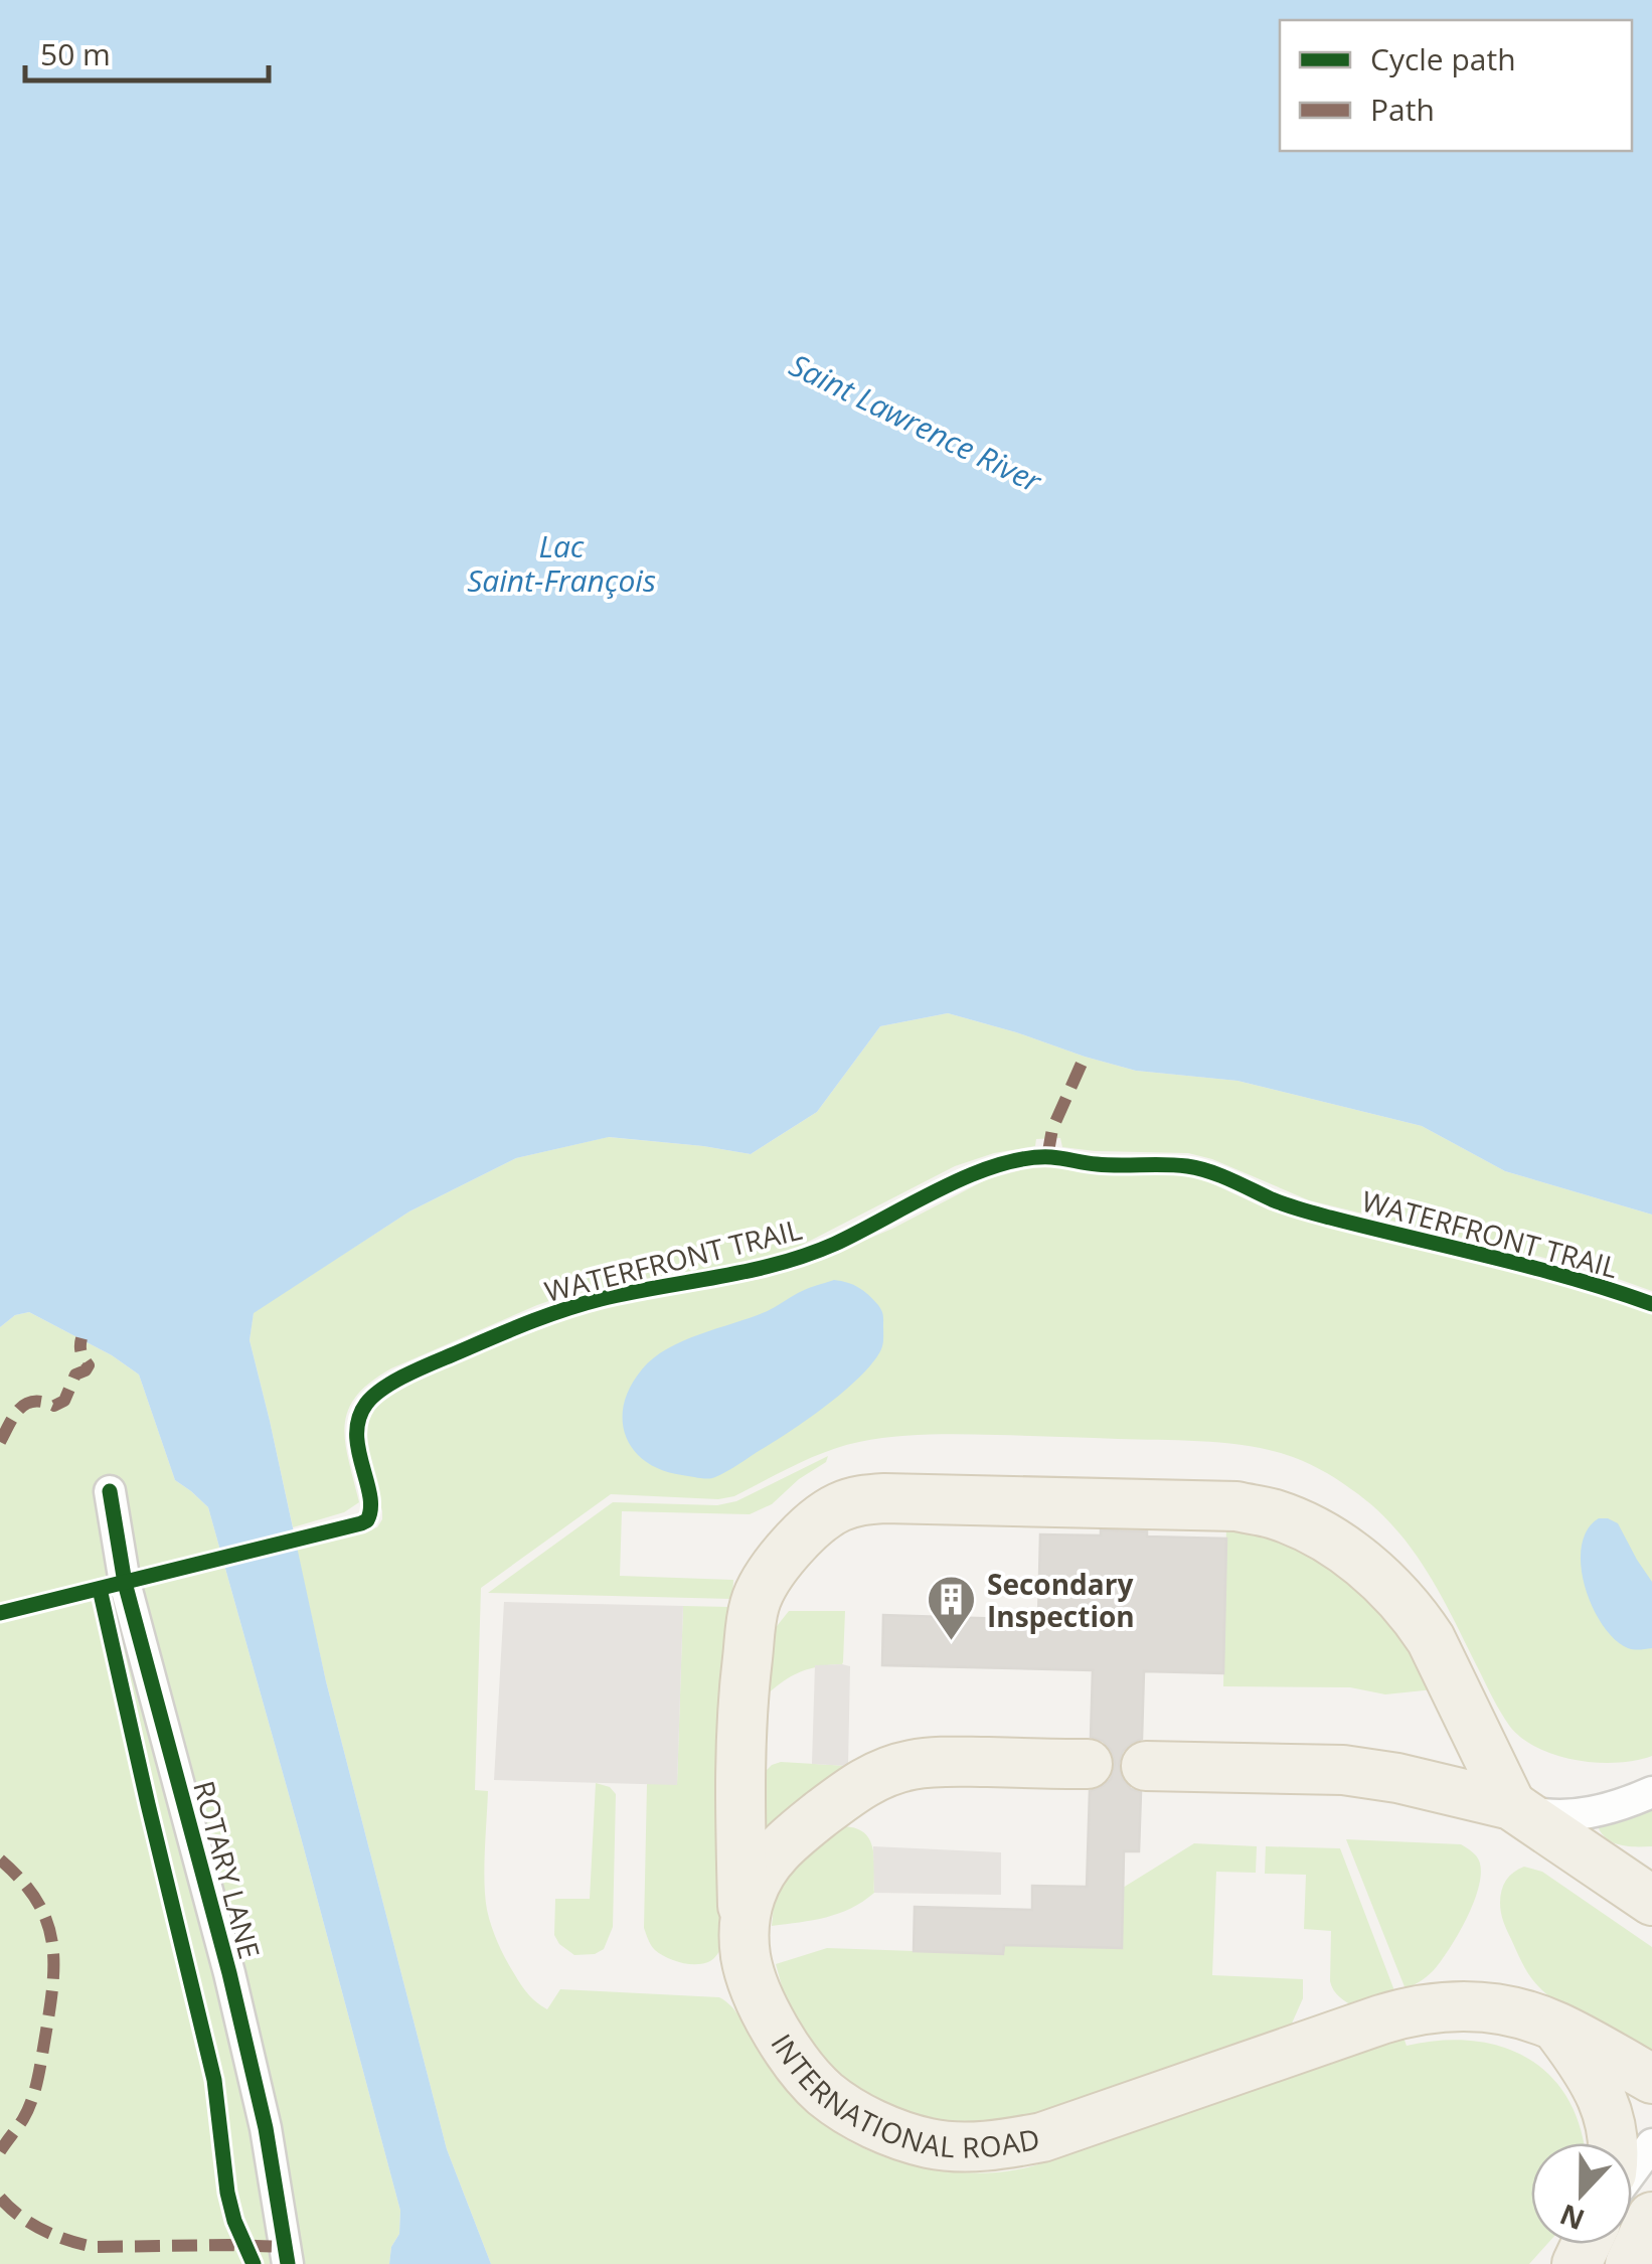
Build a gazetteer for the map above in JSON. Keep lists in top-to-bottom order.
{
  "streets": {
    "main road": ["INTERNATIONAL ROAD"],
    "street": ["ROTARY LANE"],
    "cycle path": ["WATERFRONT TRAIL"]
  },
  "water": ["Saint Lawrence River", "Lac Saint-François"],
  "places": {
    "building": ["Secondary Inspection"]
  },
  "legend": ["Cycle path", "Path"],
  "scale_bar": "50 m",
  "north": "bottom"
}
